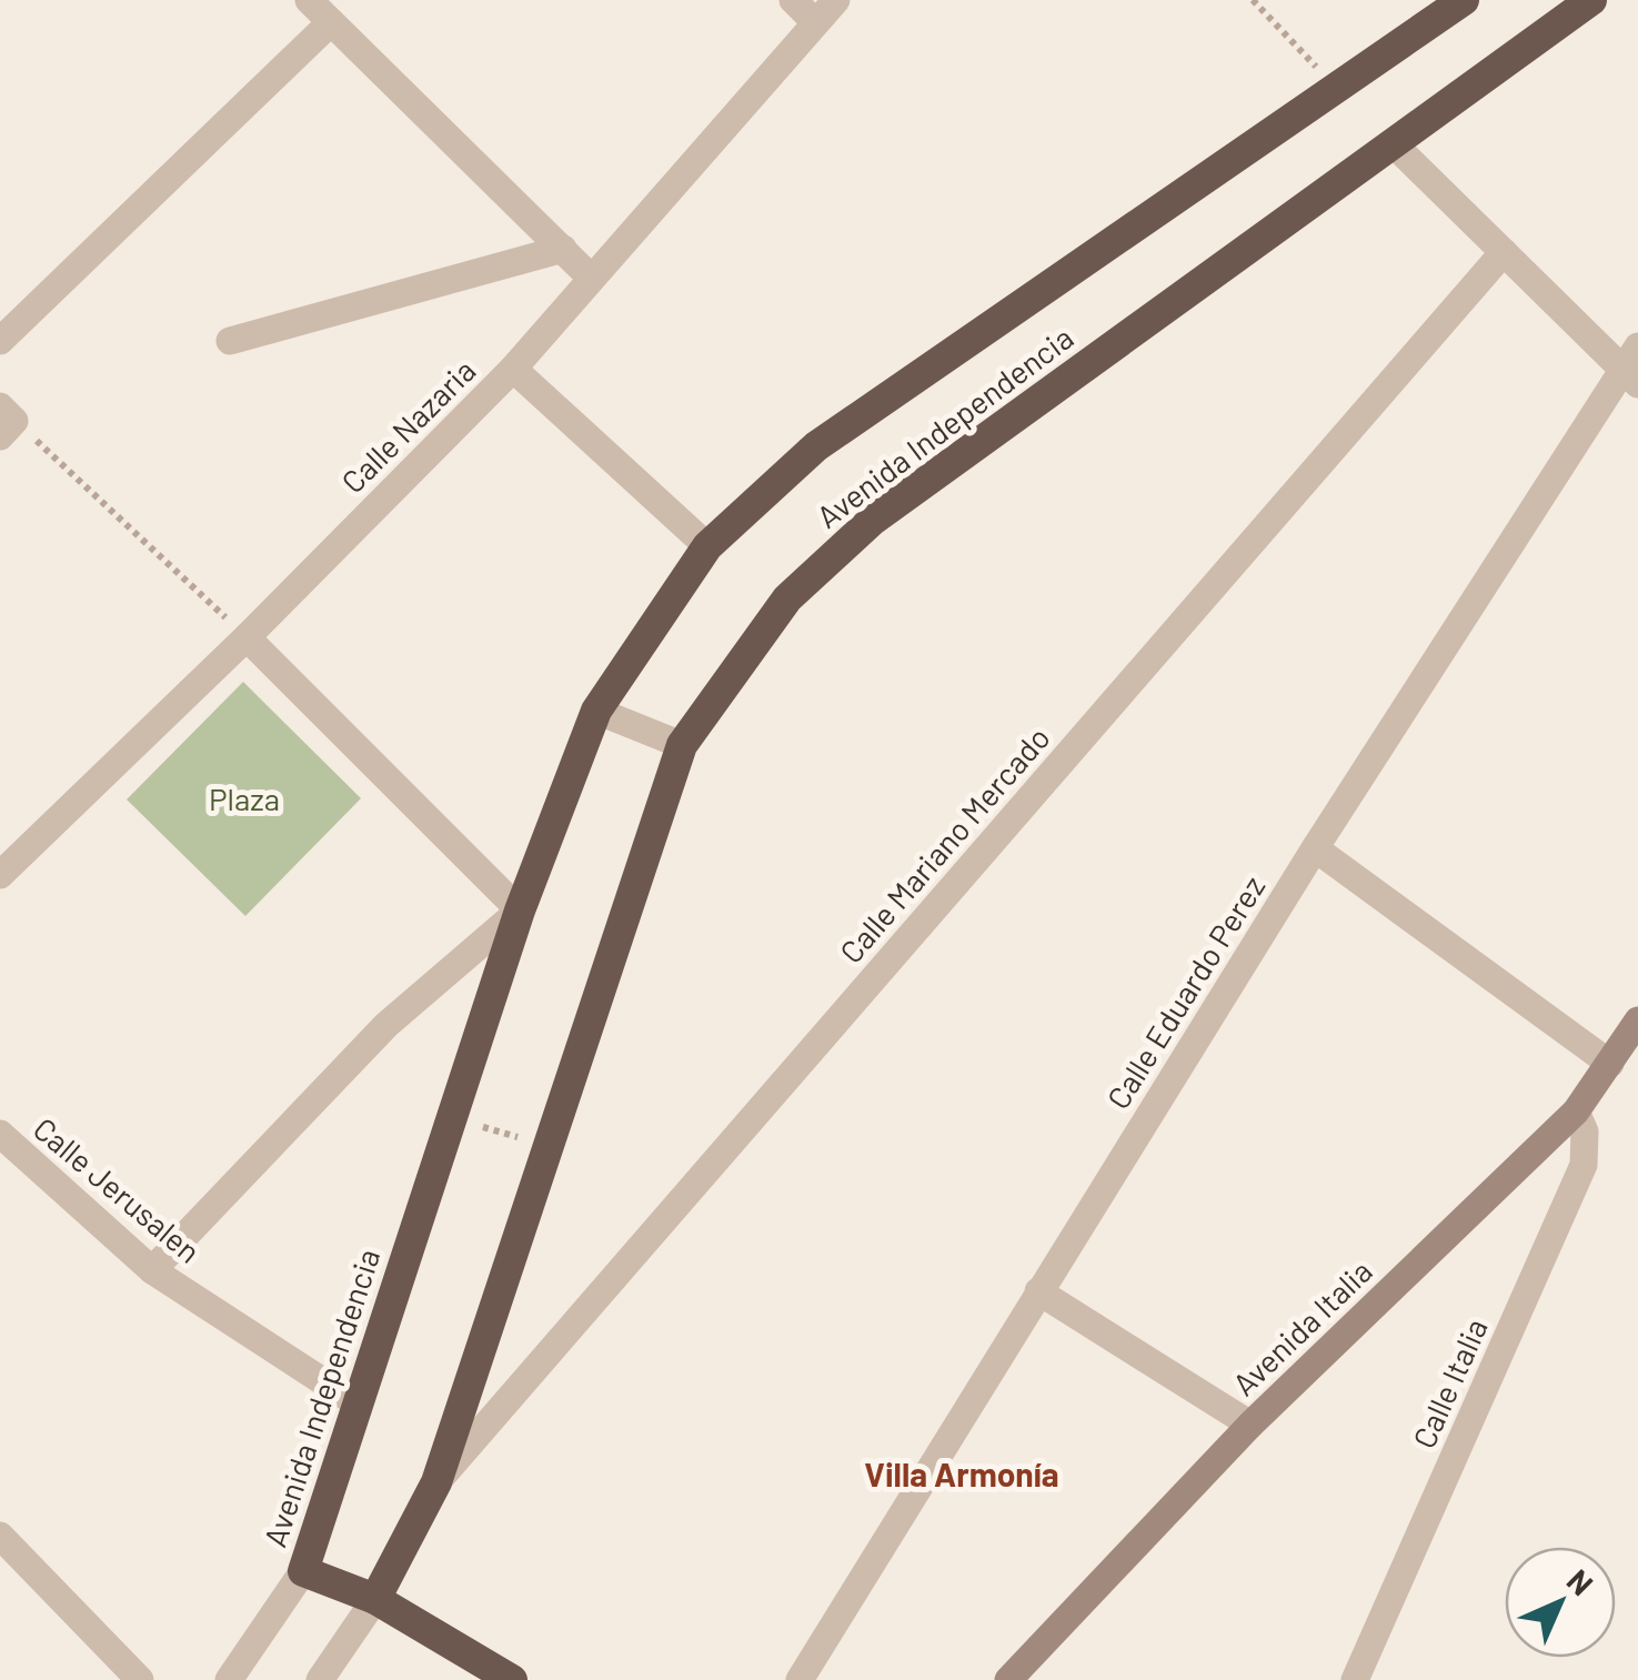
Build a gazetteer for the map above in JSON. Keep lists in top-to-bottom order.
{
  "streets": {
    "highway": ["Avenida Independencia"],
    "main road": ["Avenida Italia"],
    "street": [
      "Calle Nazaria",
      "Calle Mariano Mercado",
      "Calle Eduardo Perez",
      "Calle Jerusalen",
      "Calle Italia"
    ]
  },
  "crossings": [
    ["Avenida Independencia", "Calle Mariano Mercado"],
    ["Avenida Independencia", "Calle Jerusalen"],
    ["Avenida Italia", "Calle Italia"]
  ],
  "districts": ["Villa Armonía"],
  "parks": ["Plaza"],
  "north": "top right"
}
